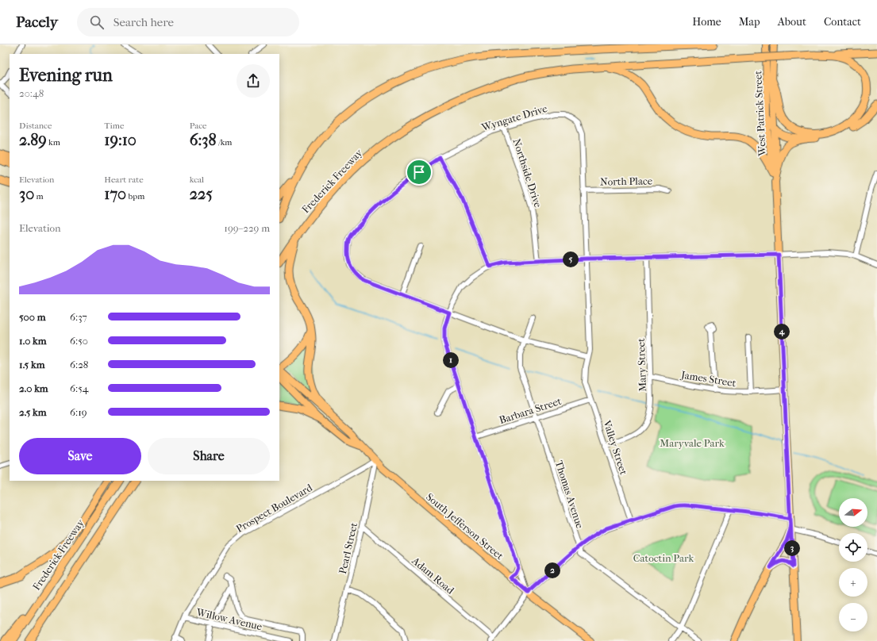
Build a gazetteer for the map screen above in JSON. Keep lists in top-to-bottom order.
{
  "streets": {
    "highway": ["Frederick Freeway"],
    "main road": ["West Patrick Street", "South Jefferson Street"],
    "street": [
      "Wyngate Drive",
      "Northside Drive",
      "North Place",
      "Mary Street",
      "James Street",
      "Barbara Street",
      "Valley Street",
      "Thomas Avenue",
      "Prospect Boulevard",
      "Pearl Street",
      "Adam Road",
      "Willow Avenue"
    ]
  },
  "crossings": [
    ["West Patrick Street", "James Street"],
    ["Wyngate Drive", "Northside Drive"],
    ["Wyngate Drive", "North Place"],
    ["Wyngate Drive", "Valley Street"],
    ["Wyngate Drive", "Thomas Avenue"],
    ["Mary Street", "James Street"],
    ["Mary Street", "Valley Street"],
    ["Barbara Street", "Valley Street"],
    ["Barbara Street", "Thomas Avenue"],
    ["Prospect Boulevard", "South Jefferson Street"],
    ["Prospect Boulevard", "Pearl Street"],
    ["Prospect Boulevard", "Willow Avenue"],
    ["South Jefferson Street", "Pearl Street"],
    ["Pearl Street", "Adam Road"]
  ],
  "parks": ["Maryvale Park", "Catoctin Park"],
  "north": "right",
  "page": {
    "header": "Pacely",
    "search": "Search here",
    "nav": [
      "Home",
      "Map",
      "About",
      "Contact"
    ],
    "heading": ["Evening run", "20:48"],
    "stats": [
      ["Distance", "2.89 km"],
      ["Time", "19:10"],
      ["Pace", "6:38 /km"],
      ["Elevation", "30 m"],
      ["Heart rate", "170 bpm"],
      ["kcal", "225"]
    ],
    "chart": ["Elevation", "199–229 m"],
    "pins": [
      "5",
      "4",
      "1",
      "3",
      "2"
    ],
    "list": [
      {
        "name": "500 m",
        "note": "6:37"
      },
      {
        "name": "1.0 km",
        "note": "6:50"
      },
      {
        "name": "1.5 km",
        "note": "6:28"
      },
      {
        "name": "2.0 km",
        "note": "6:54"
      },
      {
        "name": "2.5 km",
        "note": "6:19"
      }
    ],
    "buttons": ["Save", "Share"],
    "map_buttons": ["+", "−"]
  }
}
